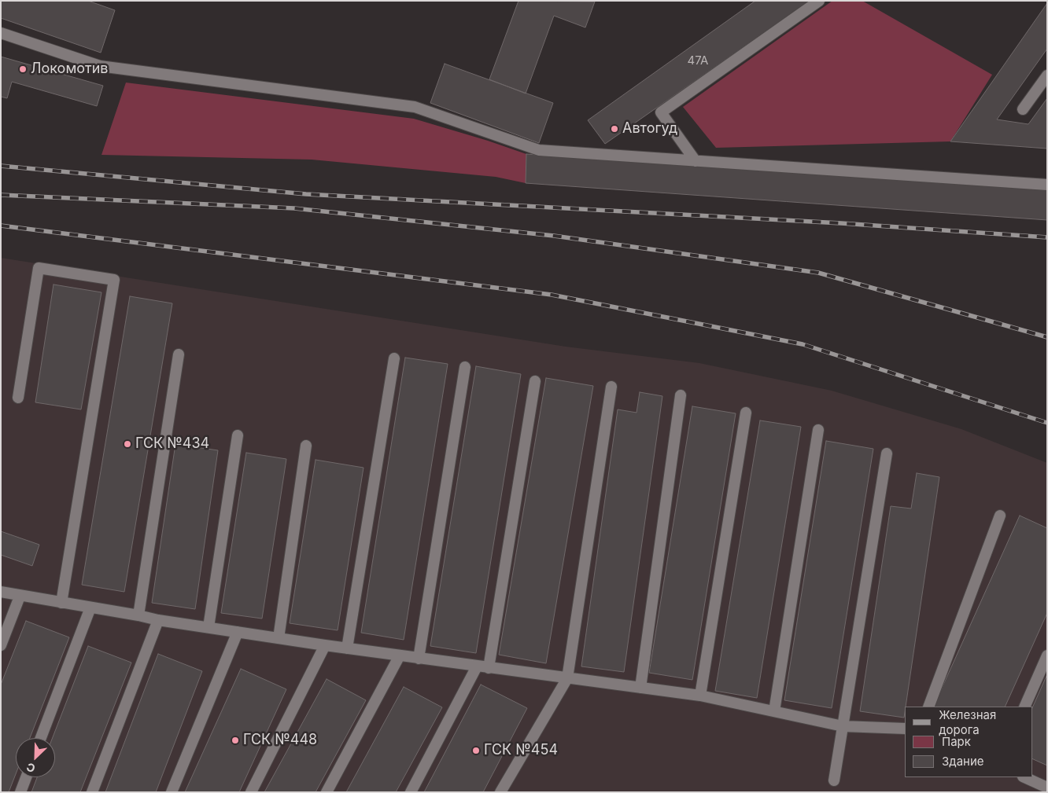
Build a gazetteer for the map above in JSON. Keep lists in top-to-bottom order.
{
  "places": [
    "Локомотив",
    "Автогуд",
    "ГСК №434",
    "ГСК №448",
    "ГСК №454"
  ],
  "house_numbers": ["47А"],
  "legend": ["Железная дорога", "Парк", "Здание"],
  "north": "bottom left"
}
